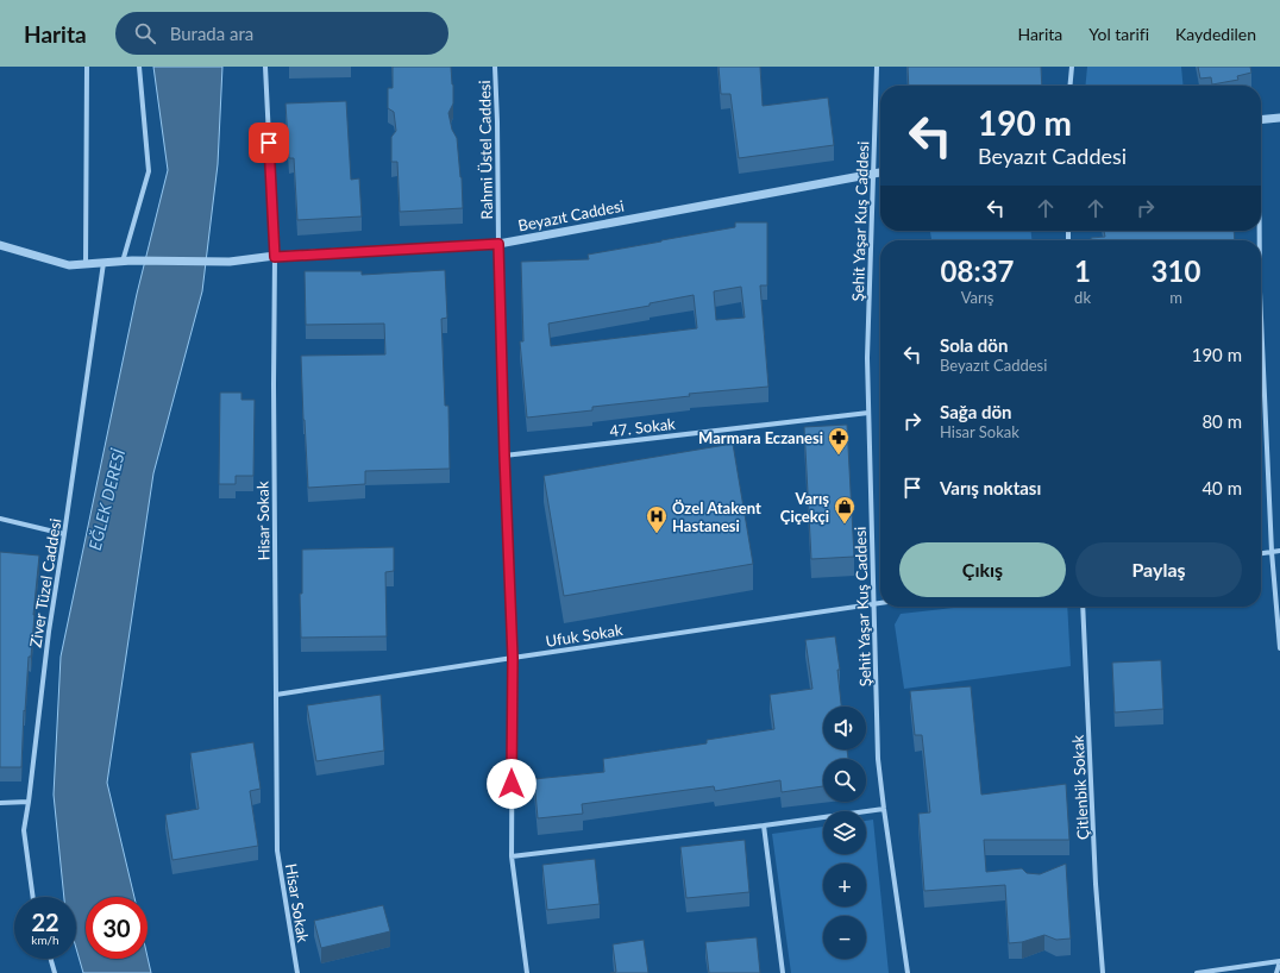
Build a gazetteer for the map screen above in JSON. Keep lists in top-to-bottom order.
{
  "streets": {
    "street": [
      "Rahmi Üstel Caddesi",
      "Beyazıt Caddesi",
      "Şehit Yaşar Kuş Caddesi",
      "47. Sokak",
      "Hisar Sokak",
      "Ziver Tüzel Caddesi",
      "Ufuk Sokak",
      "Çitlenbik Sokak"
    ]
  },
  "crossings": [
    ["Rahmi Üstel Caddesi", "Beyazıt Caddesi"],
    ["Rahmi Üstel Caddesi", "47. Sokak"],
    ["Rahmi Üstel Caddesi", "Ufuk Sokak"],
    ["Beyazıt Caddesi", "Şehit Yaşar Kuş Caddesi"],
    ["Beyazıt Caddesi", "Hisar Sokak"],
    ["Beyazıt Caddesi", "Ziver Tüzel Caddesi"],
    ["Şehit Yaşar Kuş Caddesi", "47. Sokak"],
    ["Şehit Yaşar Kuş Caddesi", "Ufuk Sokak"],
    ["Hisar Sokak", "Ufuk Sokak"]
  ],
  "water": ["EĞLEK DERESİ"],
  "places": {
    "pharmacy": ["Marmara Eczanesi"],
    "shop": ["Varış Çiçekçi"],
    "hospital": ["Özel Atakent Hastanesi"]
  },
  "page": {
    "header": "Harita",
    "search": "Burada ara",
    "nav": ["Harita", "Yol tarifi", "Kaydedilen"],
    "turn": ["190 m", "Beyazıt Caddesi"],
    "eta": [
      "08:37",
      "Varış",
      "1",
      "dk",
      "310",
      "m"
    ],
    "list": [
      {
        "name": "Sola dön",
        "note": "Beyazıt Caddesi",
        "value": "190 m"
      },
      {
        "name": "Sağa dön",
        "note": "Hisar Sokak",
        "value": "80 m"
      },
      {
        "name": "Varış noktası",
        "value": "40 m"
      }
    ],
    "buttons": ["Çıkış", "Paylaş"],
    "map_buttons": ["+", "−"],
    "speed": "22 km/h",
    "limit": "30"
  }
}
